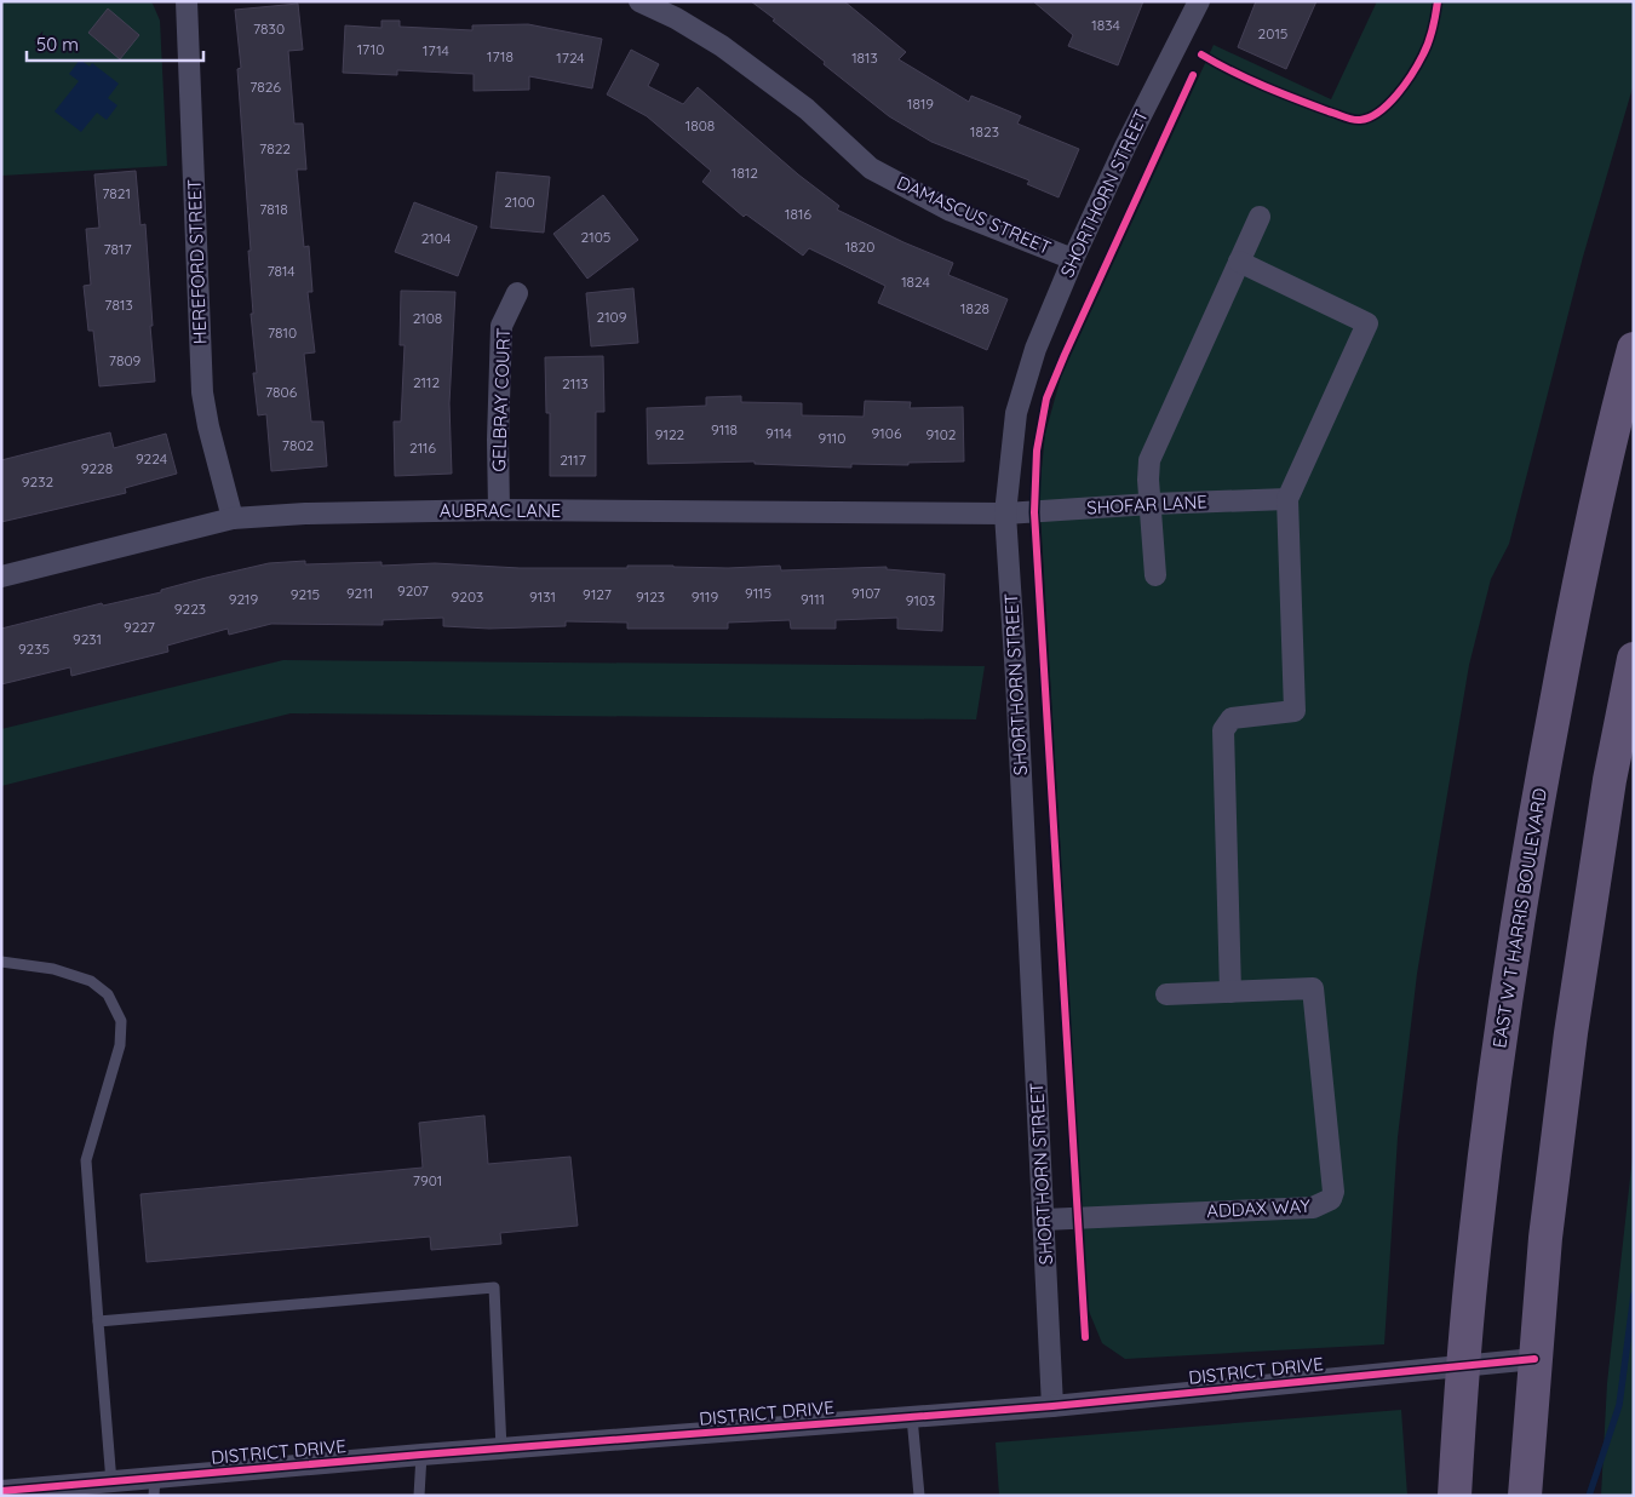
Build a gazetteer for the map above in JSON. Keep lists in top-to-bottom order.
{
  "streets": {
    "main road": ["EAST W T HARRIS BOULEVARD"],
    "street": [
      "SHORTHORN STREET",
      "DAMASCUS STREET",
      "HEREFORD STREET",
      "GELBRAY COURT",
      "SHOFAR LANE",
      "AUBRAC LANE",
      "ADDAX WAY",
      "DISTRICT DRIVE"
    ]
  },
  "crossings": [
    ["SHORTHORN STREET", "DAMASCUS STREET"],
    ["SHORTHORN STREET", "SHOFAR LANE"],
    ["SHORTHORN STREET", "AUBRAC LANE"],
    ["SHORTHORN STREET", "ADDAX WAY"],
    ["SHORTHORN STREET", "DISTRICT DRIVE"],
    ["HEREFORD STREET", "AUBRAC LANE"],
    ["GELBRAY COURT", "AUBRAC LANE"],
    ["SHOFAR LANE", "AUBRAC LANE"],
    ["EAST W T HARRIS BOULEVARD", "DISTRICT DRIVE"]
  ],
  "house_numbers": [
    "1834",
    "7830",
    "2015",
    "1710",
    "1714",
    "1718",
    "1724",
    "1813",
    "7826",
    "1819",
    "1808",
    "1823",
    "7822",
    "1812",
    "7821",
    "2100",
    "7818",
    "1816",
    "2105",
    "2104",
    "1820",
    "7817",
    "7814",
    "1824",
    "7813",
    "1828",
    "2109",
    "2108",
    "7810",
    "7809",
    "2112",
    "2113",
    "7806",
    "9118",
    "9114",
    "9106",
    "9122",
    "9102",
    "9110",
    "7802",
    "2116",
    "9224",
    "2117",
    "9228",
    "9232",
    "9207",
    "9211",
    "9115",
    "9107",
    "9215",
    "9127",
    "9203",
    "9131",
    "9123",
    "9119",
    "9219",
    "9111",
    "9103",
    "9223",
    "9227",
    "9231",
    "9235",
    "7901"
  ],
  "scale_bar": "50 m"
}
